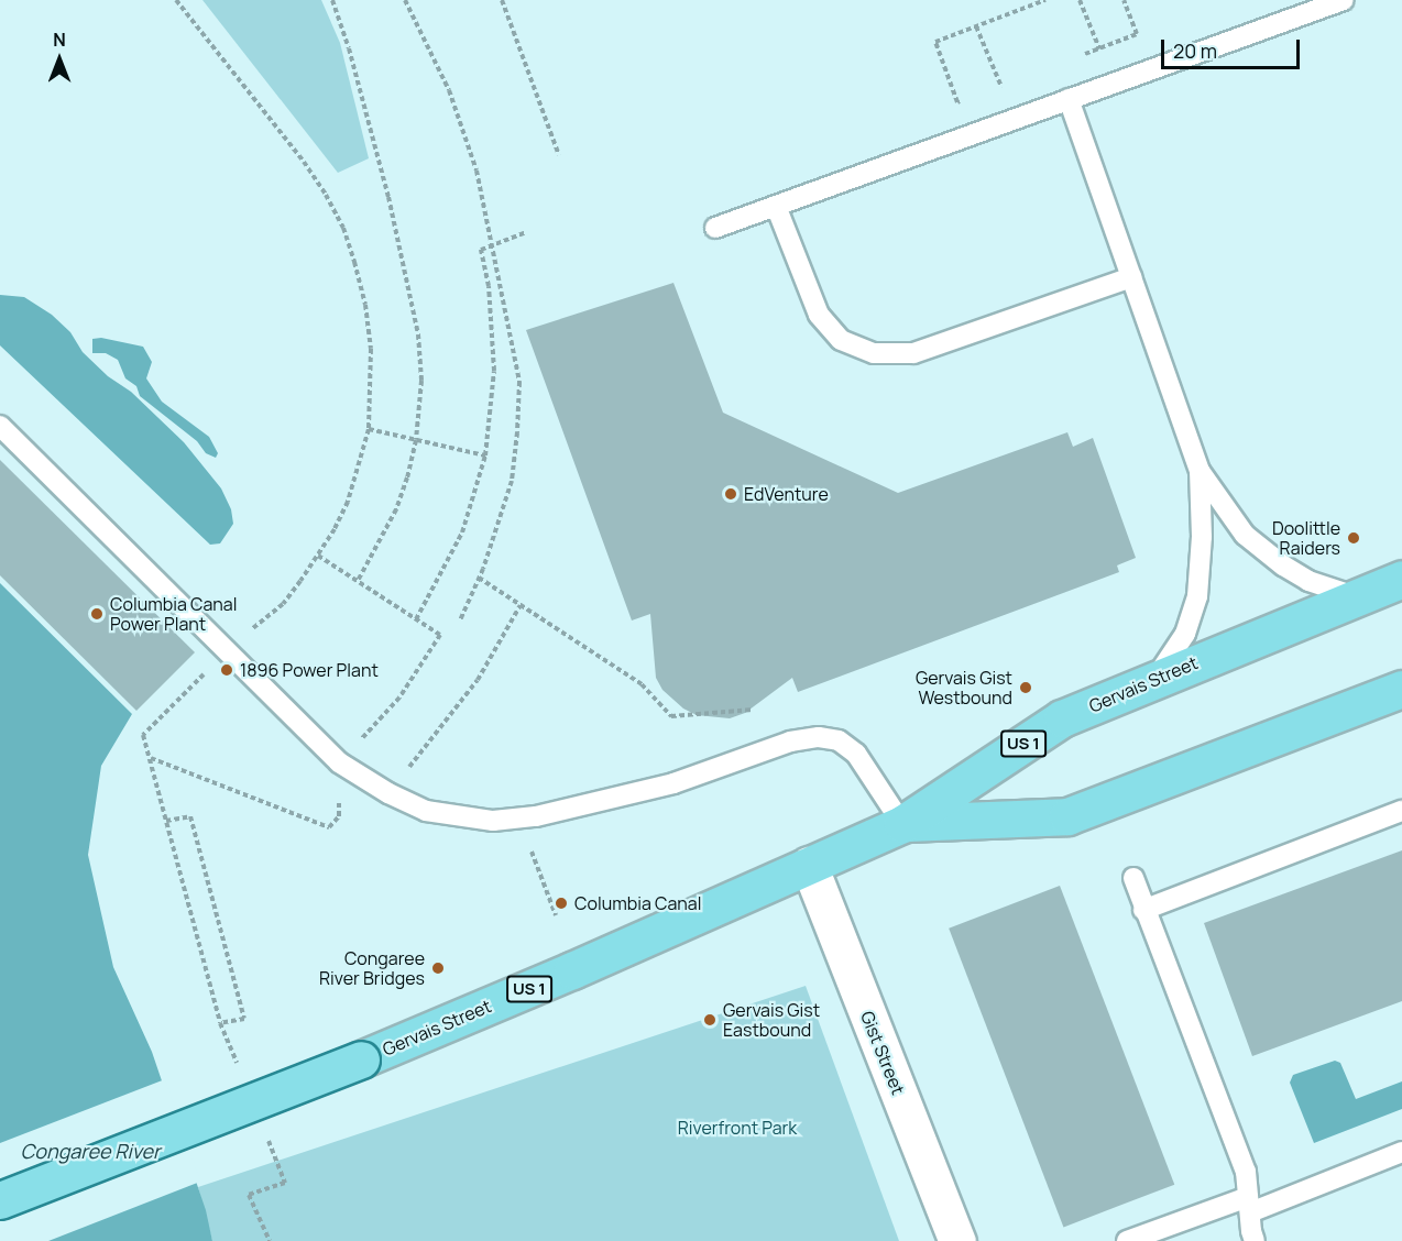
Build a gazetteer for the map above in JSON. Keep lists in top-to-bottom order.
{
  "streets": {
    "main road": ["Gervais Street", "US 1"],
    "street": ["Gist Street"]
  },
  "crossings": [
    ["Gervais Street", "Gist Street"]
  ],
  "water": ["Congaree River"],
  "parks": ["Riverfront Park"],
  "places": [
    "EdVenture",
    "Doolittle Raiders",
    "Columbia Canal Power Plant",
    "1896 Power Plant",
    "Gervais Gist Westbound",
    "Columbia Canal",
    "Congaree River Bridges",
    "Gervais Gist Eastbound"
  ],
  "scale_bar": "20 m",
  "north": "top"
}
